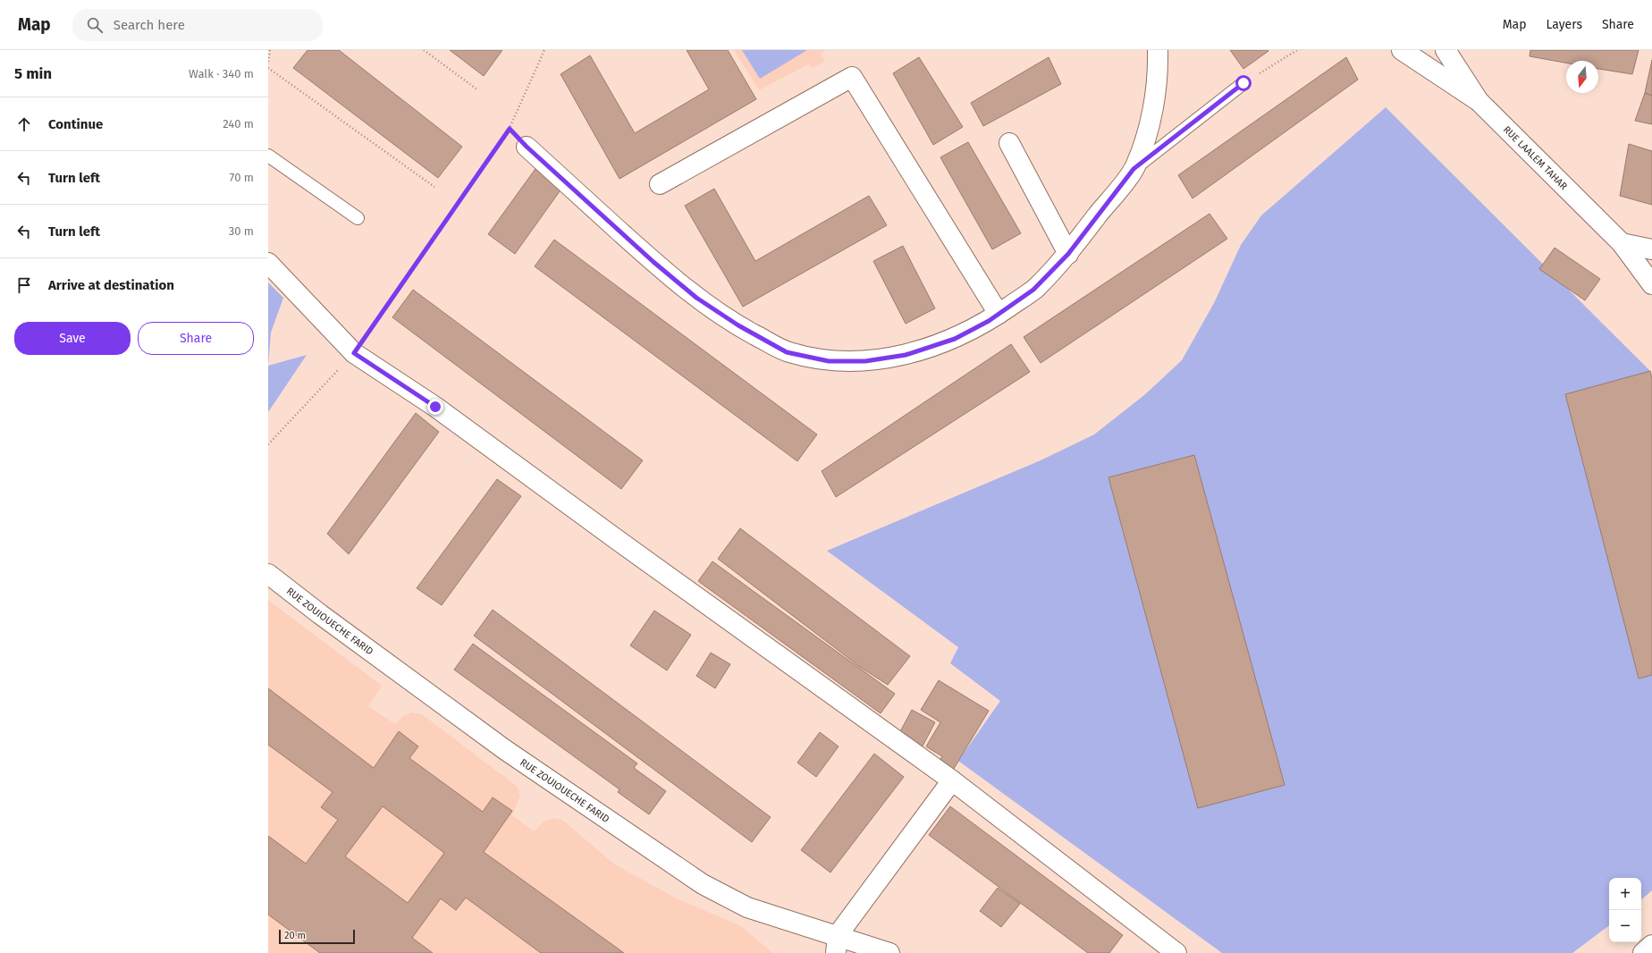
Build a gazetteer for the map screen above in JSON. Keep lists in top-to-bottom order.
{
  "streets": {
    "street": ["RUE LAALEM TAHAR", "RUE ZOUIOUECHE FARID"]
  },
  "scale_bar": "20 m",
  "north": "bottom",
  "page": {
    "header": "Map",
    "search": "Search here",
    "nav": ["Map", "Layers", "Share"],
    "heading": ["5 min", "Walk · 340 m"],
    "list": [
      ["Continue", "240 m"],
      ["Turn left", "70 m"],
      ["Turn left", "30 m"],
      "Arrive at destination"
    ],
    "buttons": ["Save", "Share"],
    "map_buttons": ["+", "−"],
    "scale": "20 m"
  }
}
